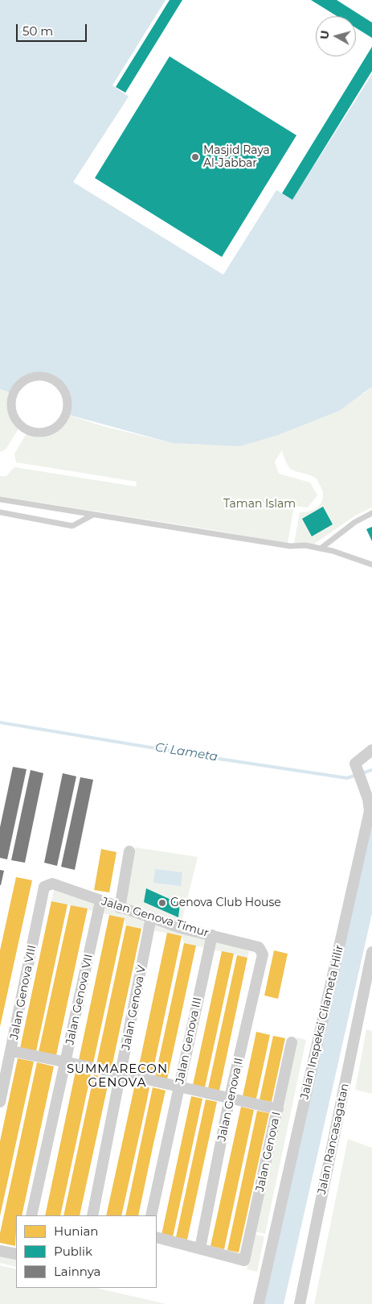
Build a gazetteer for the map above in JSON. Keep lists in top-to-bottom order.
{
  "streets": {
    "street": [
      "Jalan Genova Timur",
      "Jalan Genova VIII",
      "Jalan Genova VII",
      "Jalan Genova V",
      "Jalan Inspeksi Cilameta Hilir",
      "Jalan Genova III",
      "Jalan Genova II",
      "Jalan Rancasagatan",
      "Jalan Genova I"
    ]
  },
  "crossings": [
    ["Jalan Genova Timur", "Jalan Genova VIII"],
    ["Jalan Genova Timur", "Jalan Genova VII"],
    ["Jalan Genova Timur", "Jalan Genova V"],
    ["Jalan Genova Timur", "Jalan Genova III"],
    ["Jalan Genova Timur", "Jalan Genova II"],
    ["Jalan Genova II", "Jalan Genova I"]
  ],
  "districts": ["SUMMARECON GENOVA"],
  "water": ["Ci Lameta"],
  "parks": ["Taman Islam"],
  "places": ["Masjid Raya Al-Jabbar", "Genova Club House"],
  "legend": ["Hunian", "Publik", "Lainnya"],
  "scale_bar": "50 m",
  "north": "left"
}
